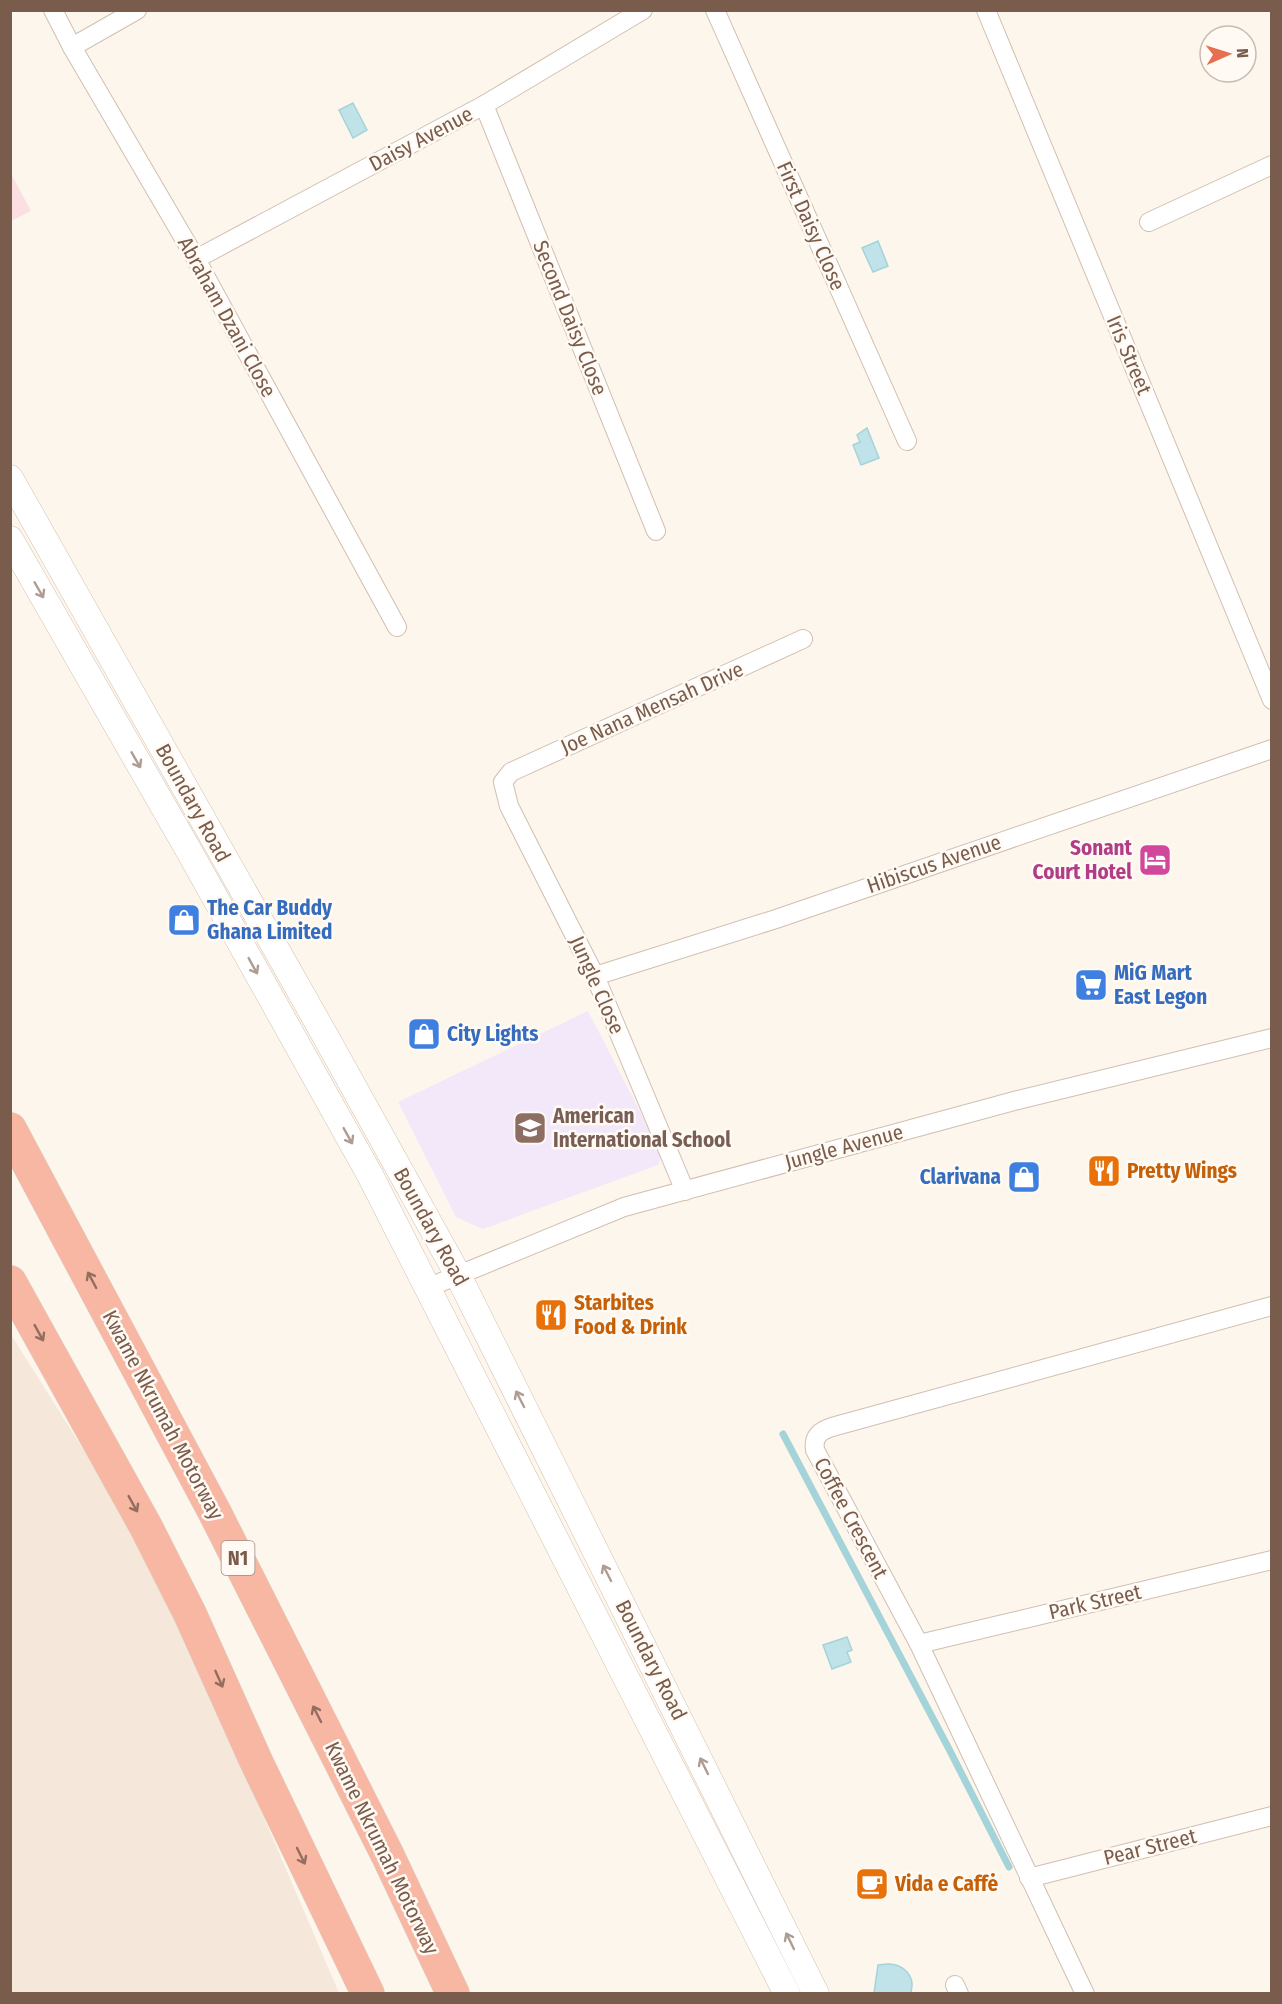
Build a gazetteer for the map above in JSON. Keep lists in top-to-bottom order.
{
  "streets": {
    "highway": ["Kwame Nkrumah Motorway", "N1"],
    "main road": ["Boundary Road"],
    "street": [
      "Daisy Avenue",
      "First Daisy Close",
      "Abraham Dzani Close",
      "Second Daisy Close",
      "Iris Street",
      "Joe Nana Mensah Drive",
      "Hibiscus Avenue",
      "Jungle Close",
      "Jungle Avenue",
      "Coffee Crescent",
      "Park Street",
      "Pear Street"
    ]
  },
  "crossings": [
    ["Daisy Avenue", "Abraham Dzani Close"],
    ["Daisy Avenue", "Second Daisy Close"],
    ["Joe Nana Mensah Drive", "Jungle Close"],
    ["Boundary Road", "Jungle Avenue"],
    ["Hibiscus Avenue", "Jungle Close"],
    ["Jungle Close", "Jungle Avenue"],
    ["Coffee Crescent", "Park Street"],
    ["Coffee Crescent", "Pear Street"]
  ],
  "places": {
    "hotel": ["Sonant Court Hotel"],
    "shop": ["The Car Buddy Ghana Limited", "City Lights", "Clarivana"],
    "supermarket": ["MiG Mart East Legon"],
    "school or university": ["American International School"],
    "restaurant": ["Pretty Wings", "Starbites Food & Drink"],
    "cafe": ["Vida e Caffė"]
  },
  "north": "right"
}
